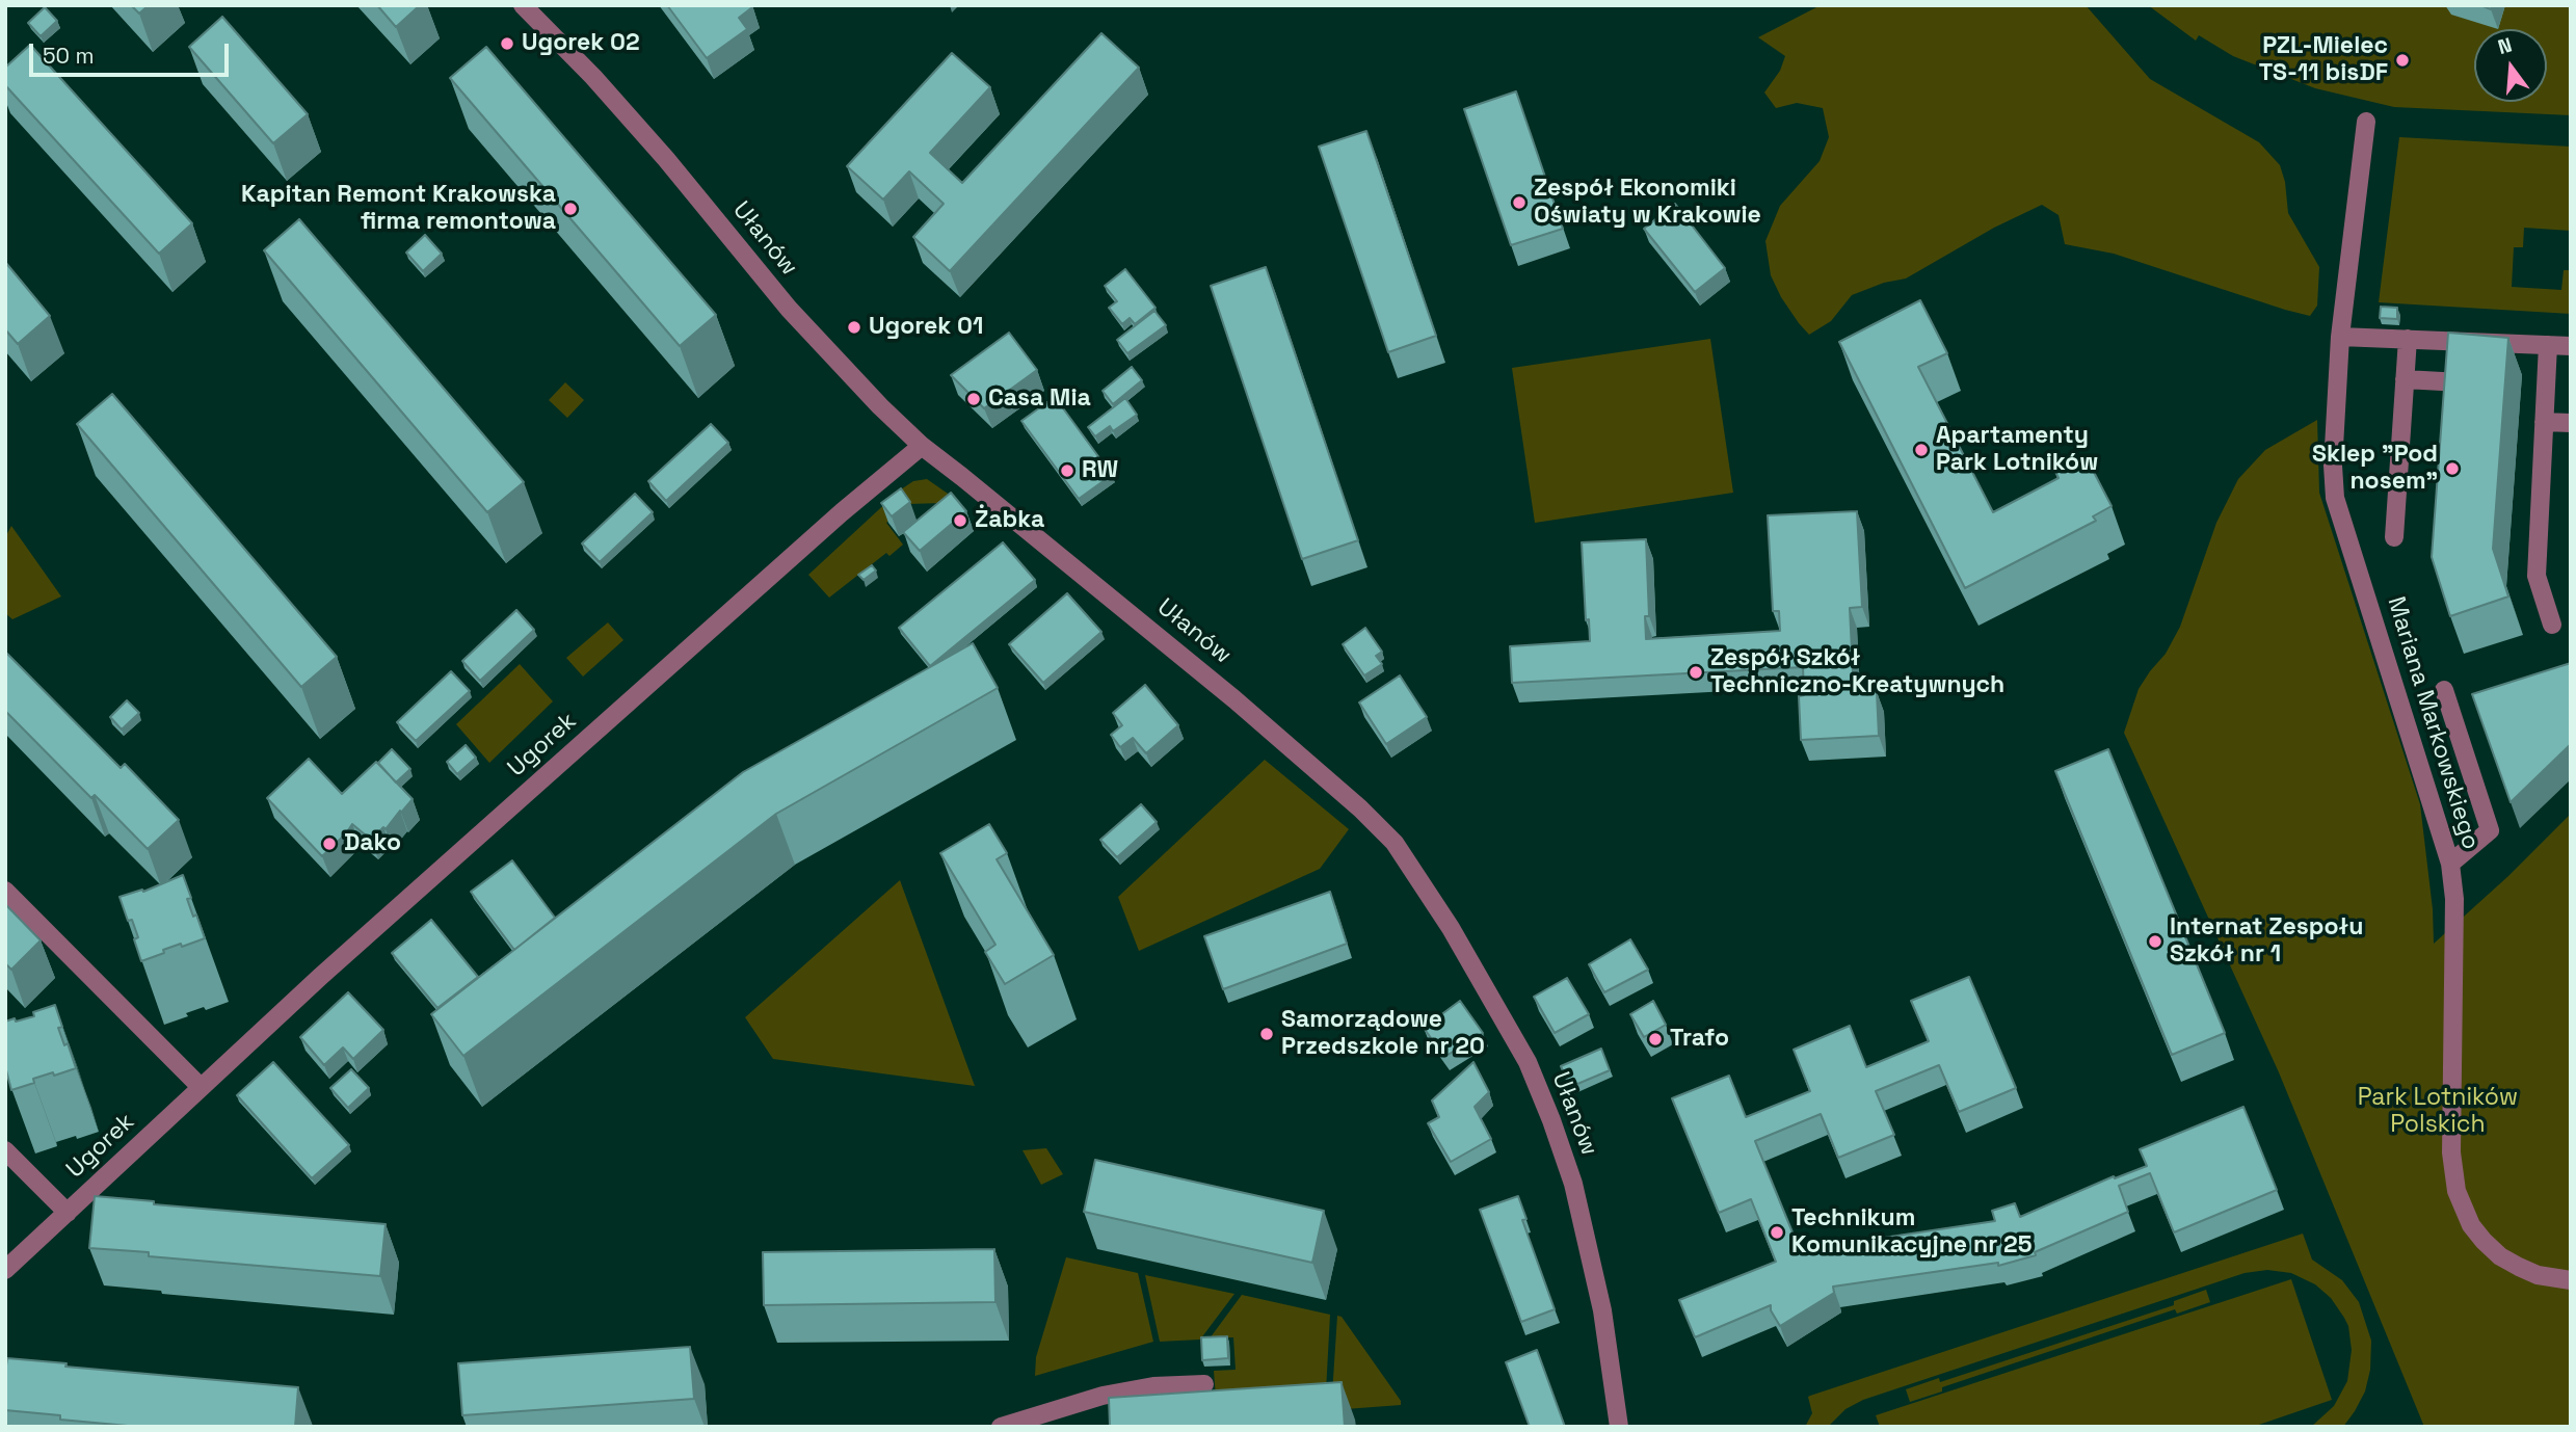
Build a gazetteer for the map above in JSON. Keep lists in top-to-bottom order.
{
  "streets": {
    "street": ["Ułanów", "Mariana Markowskiego", "Ugorek"]
  },
  "crossings": [
    ["Ułanów", "Ugorek"]
  ],
  "parks": ["Park Lotników Polskich"],
  "places": [
    "Ugorek 02",
    "PZL-Mielec TS-11 bisDF",
    "Zespół Ekonomiki Oświaty w Krakowie",
    "Kapitan Remont Krakowska firma remontowa",
    "Ugorek 01",
    "Casa Mia",
    "Apartamenty Park Lotników",
    "Sklep \"Pod nosem\"",
    "RW",
    "Żabka",
    "Zespół Szkół Techniczno-Kreatywnych",
    "Dako",
    "Internat Zespołu Szkół nr 1",
    "Samorządowe Przedszkole nr 20",
    "Trafo",
    "Technikum Komunikacyjne nr 25"
  ],
  "scale_bar": "50 m",
  "north": "top"
}
